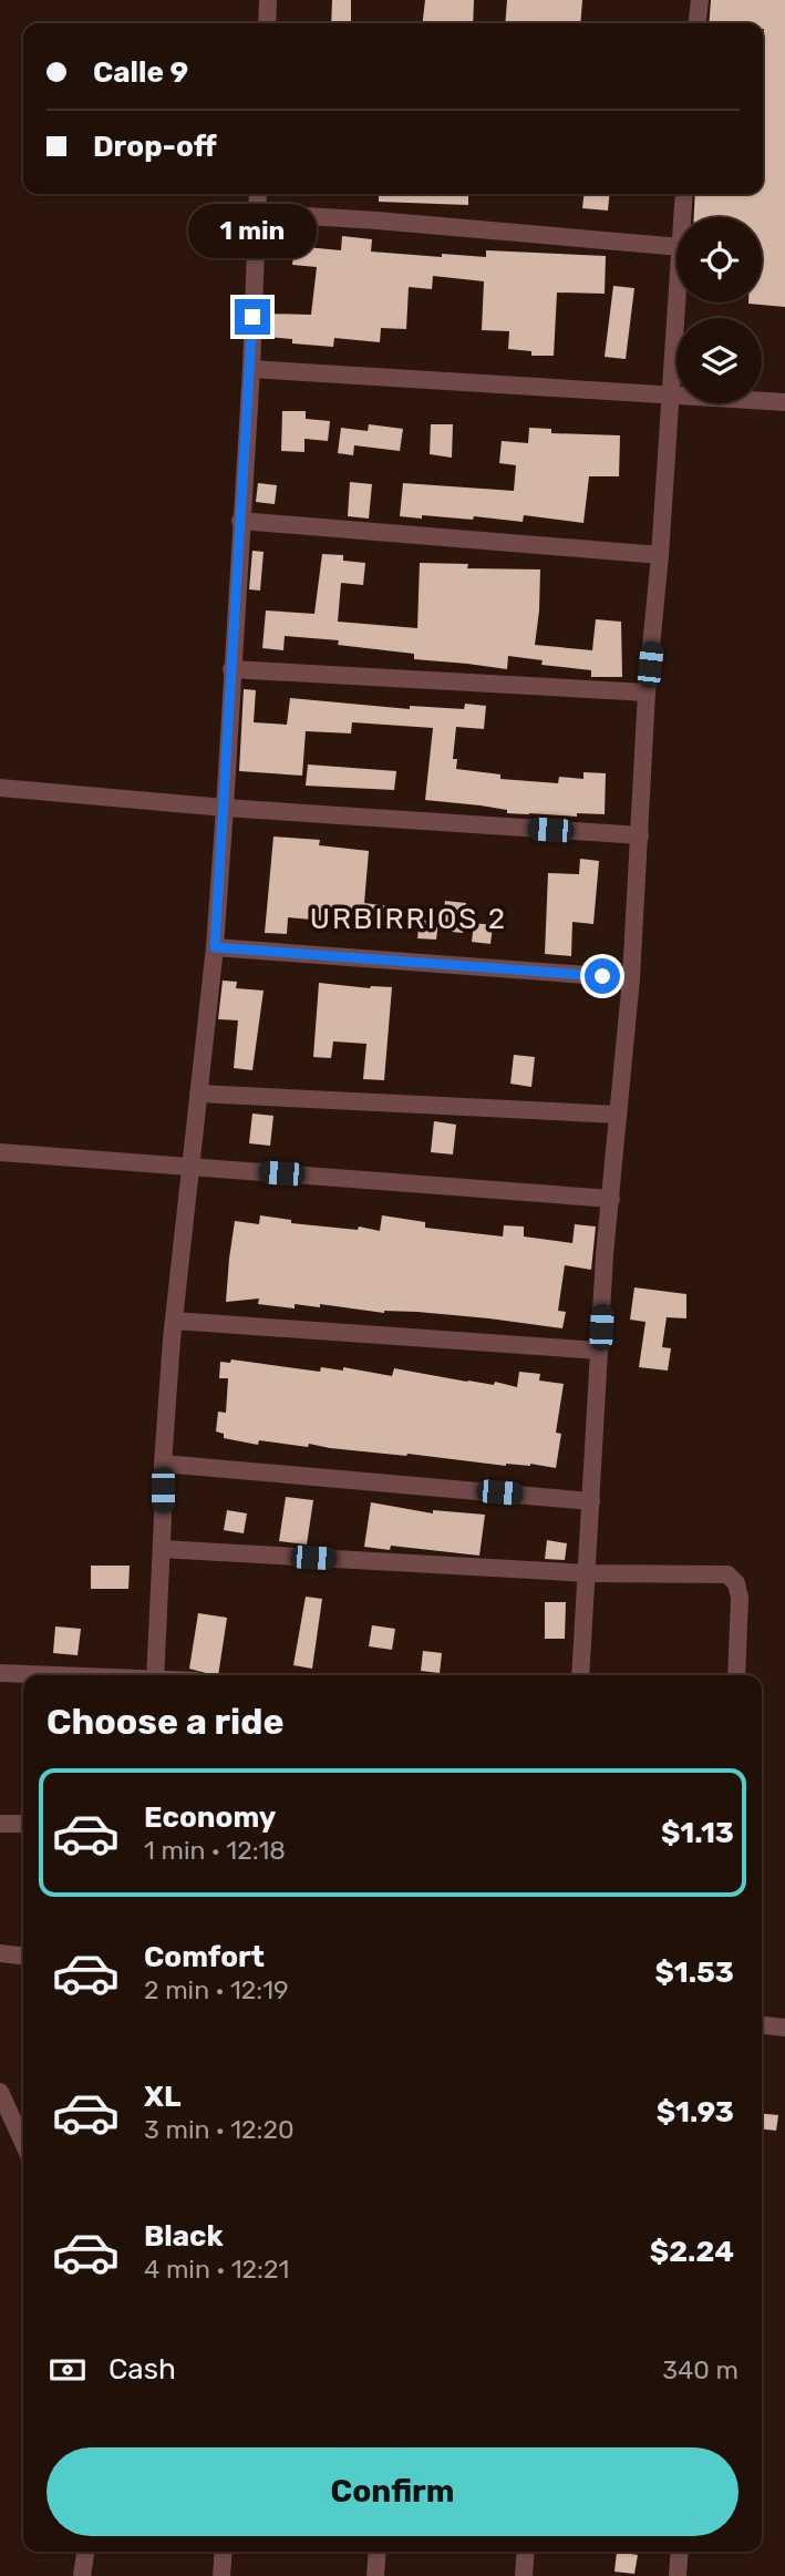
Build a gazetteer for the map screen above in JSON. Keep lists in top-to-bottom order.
{
  "districts": ["URBIRRIOS 2"],
  "page": {
    "banner": ["Calle 9", "Drop-off"],
    "bubble": "1 min",
    "heading": "Choose a ride",
    "list": [
      {
        "name": "Economy",
        "note": "1 min · 12:18",
        "value": "$1.13"
      },
      {
        "name": "Comfort",
        "note": "2 min · 12:19",
        "value": "$1.53"
      },
      {
        "name": "XL",
        "note": "3 min · 12:20",
        "value": "$1.93"
      },
      {
        "name": "Black",
        "note": "4 min · 12:21",
        "value": "$2.24"
      }
    ],
    "pay": ["Cash", "340 m"],
    "buttons": "Confirm"
  }
}
